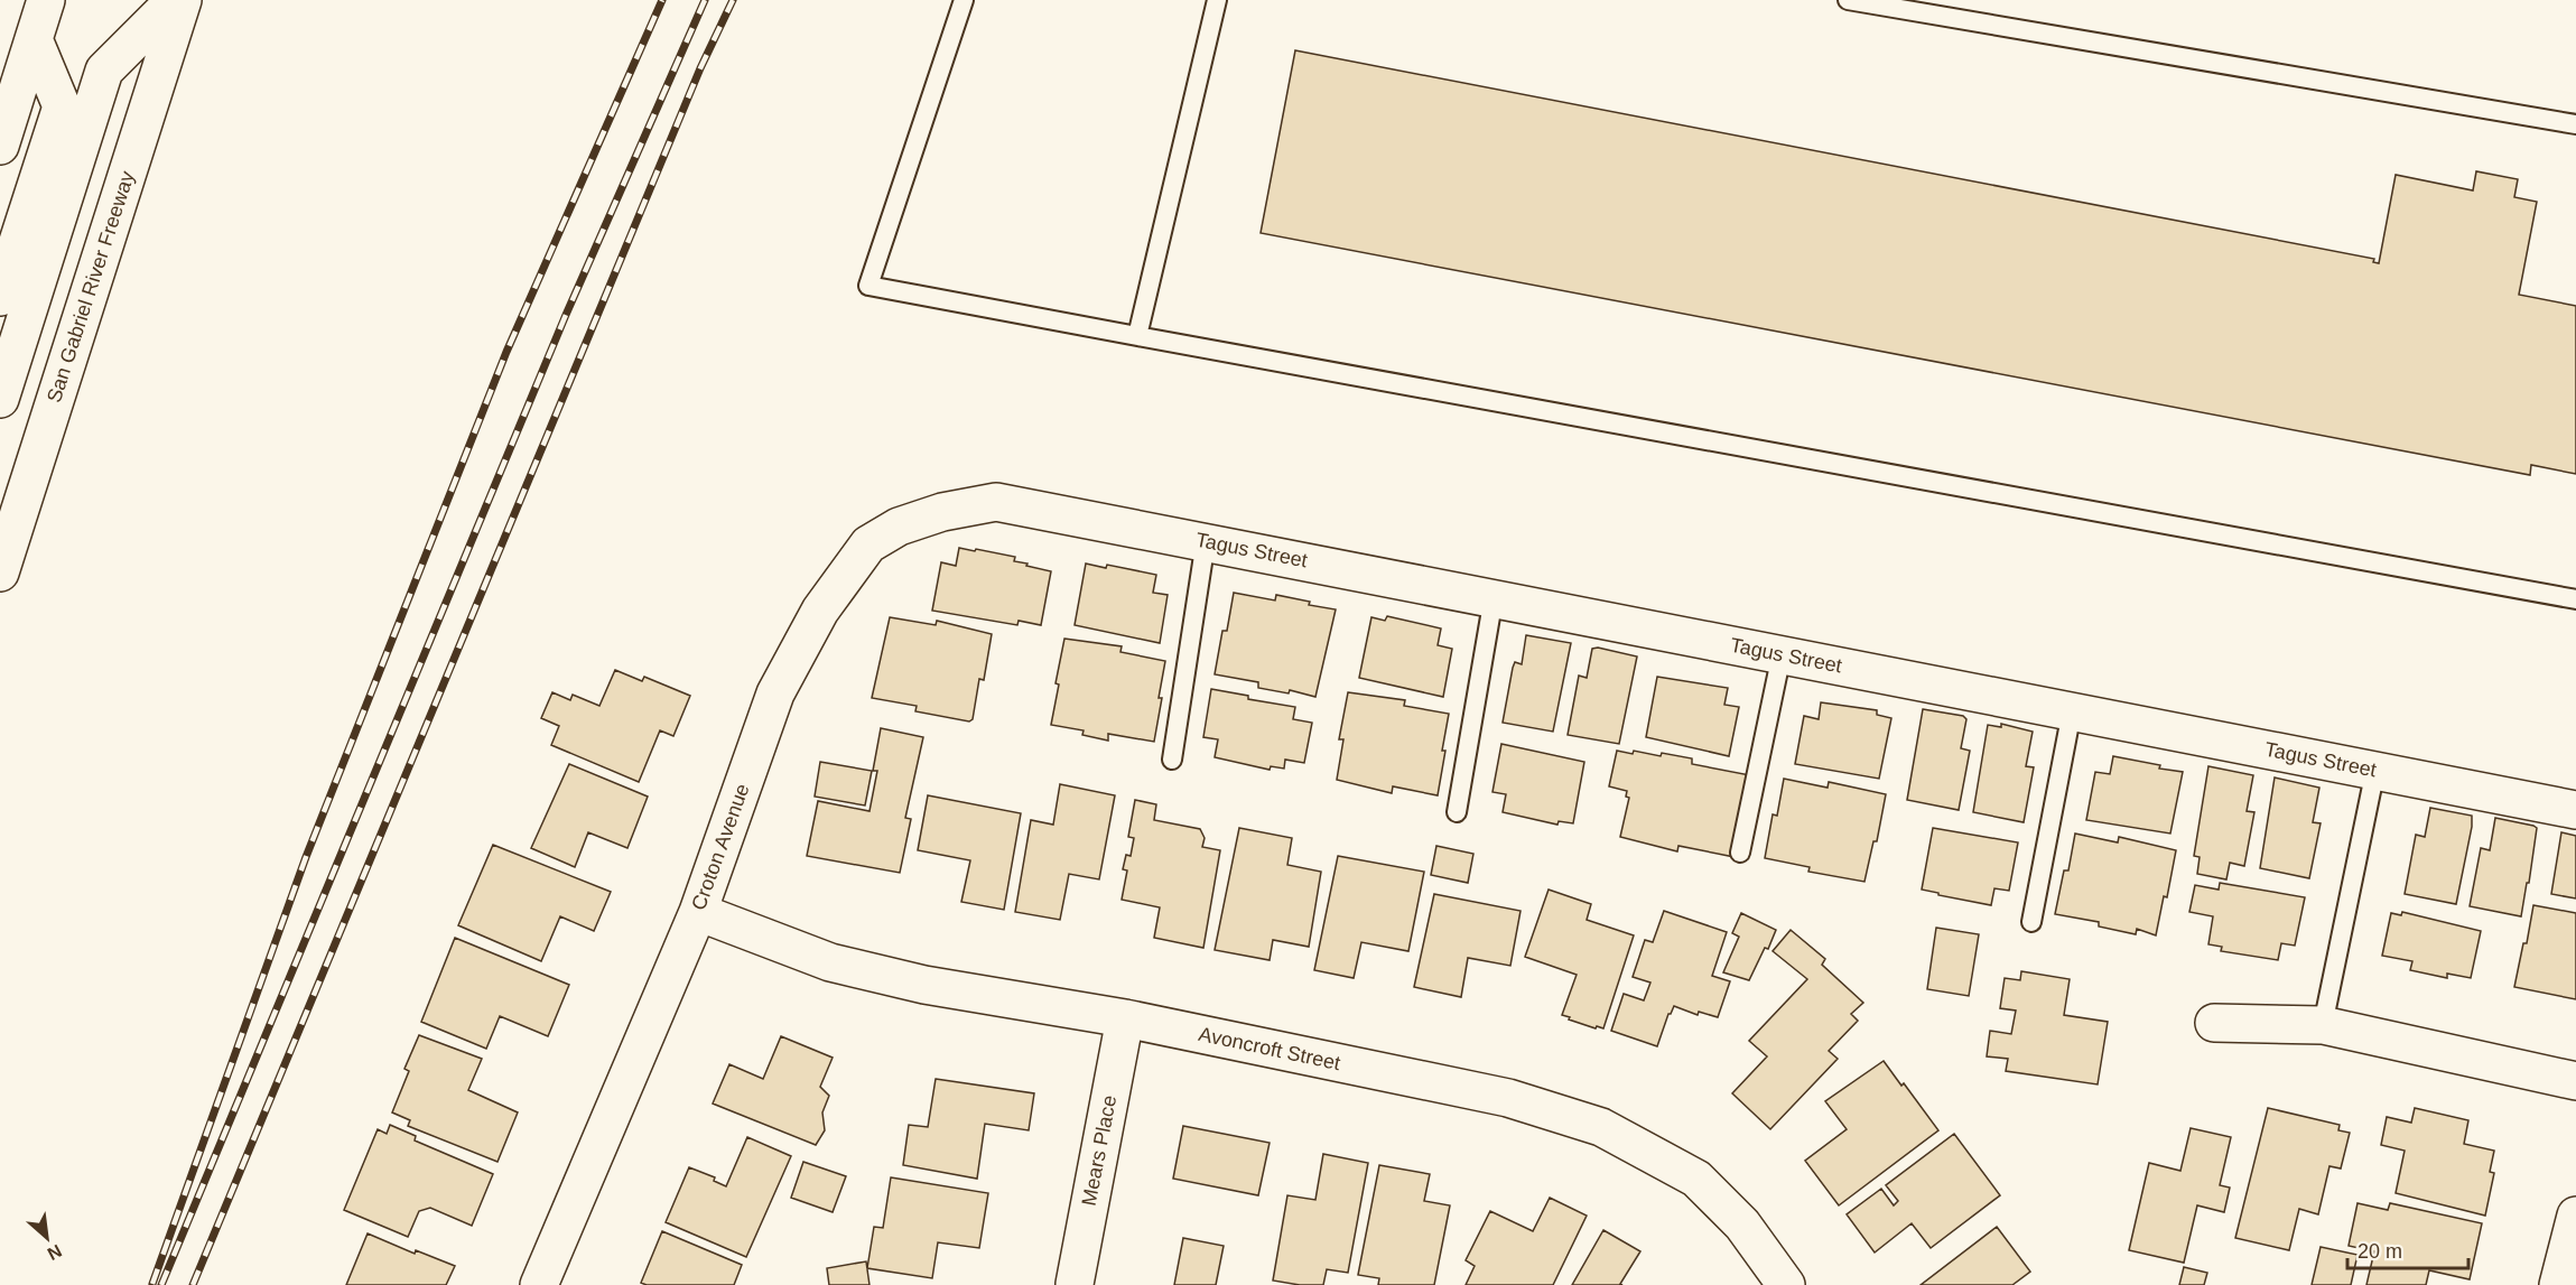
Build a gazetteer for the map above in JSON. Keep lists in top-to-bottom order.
{
  "streets": {
    "main road": [
      "San Gabriel River Freeway",
      "Tagus Street",
      "Croton Avenue",
      "Avoncroft Street",
      "Mears Place"
    ]
  },
  "crossings": [
    ["Tagus Street", "Croton Avenue"],
    ["Croton Avenue", "Avoncroft Street"],
    ["Avoncroft Street", "Mears Place"]
  ],
  "scale_bar": "20 m",
  "north": "bottom right"
}
